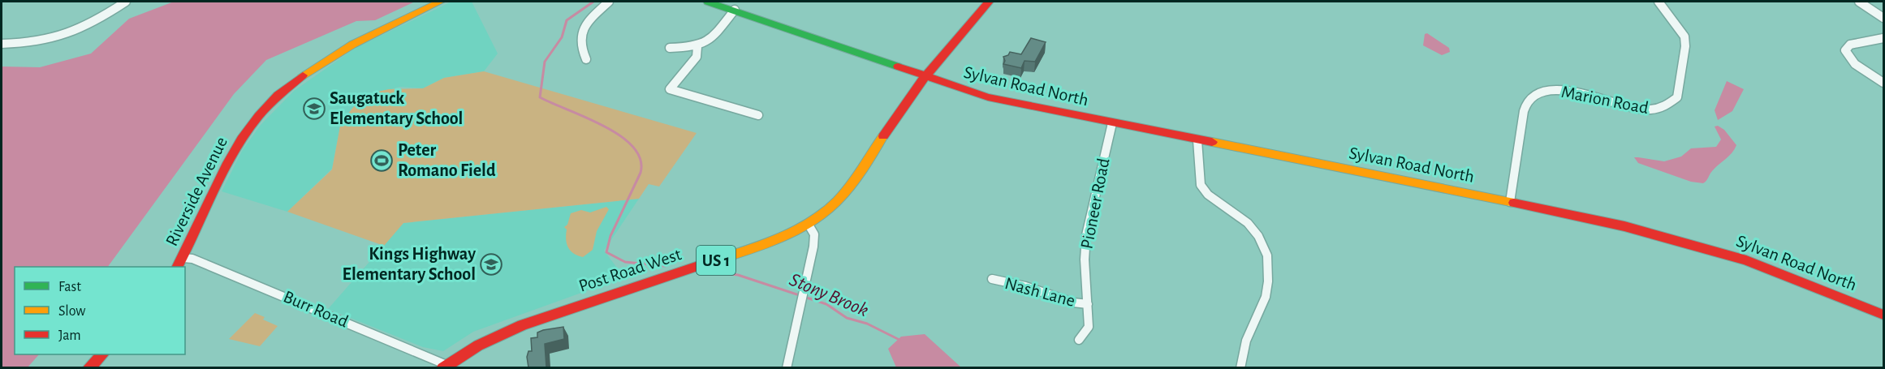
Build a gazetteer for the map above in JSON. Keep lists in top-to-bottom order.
{
  "streets": {
    "street": [
      "Sylvan Road North",
      "Marion Road",
      "Riverside Avenue",
      "Pioneer Road",
      "US 1",
      "Post Road West",
      "Nash Lane",
      "Burr Road"
    ]
  },
  "crossings": [
    ["Sylvan Road North", "Marion Road"],
    ["Sylvan Road North", "Pioneer Road"],
    ["Sylvan Road North", "Post Road West"],
    ["Riverside Avenue", "Burr Road"],
    ["Pioneer Road", "Nash Lane"],
    ["Post Road West", "Burr Road"]
  ],
  "water": ["Stony Brook"],
  "places": {
    "school or university": ["Saugatuck Elementary School", "Kings Highway Elementary School"],
    "sports": ["Peter Romano Field"]
  },
  "legend": ["Fast", "Slow", "Jam"]
}
